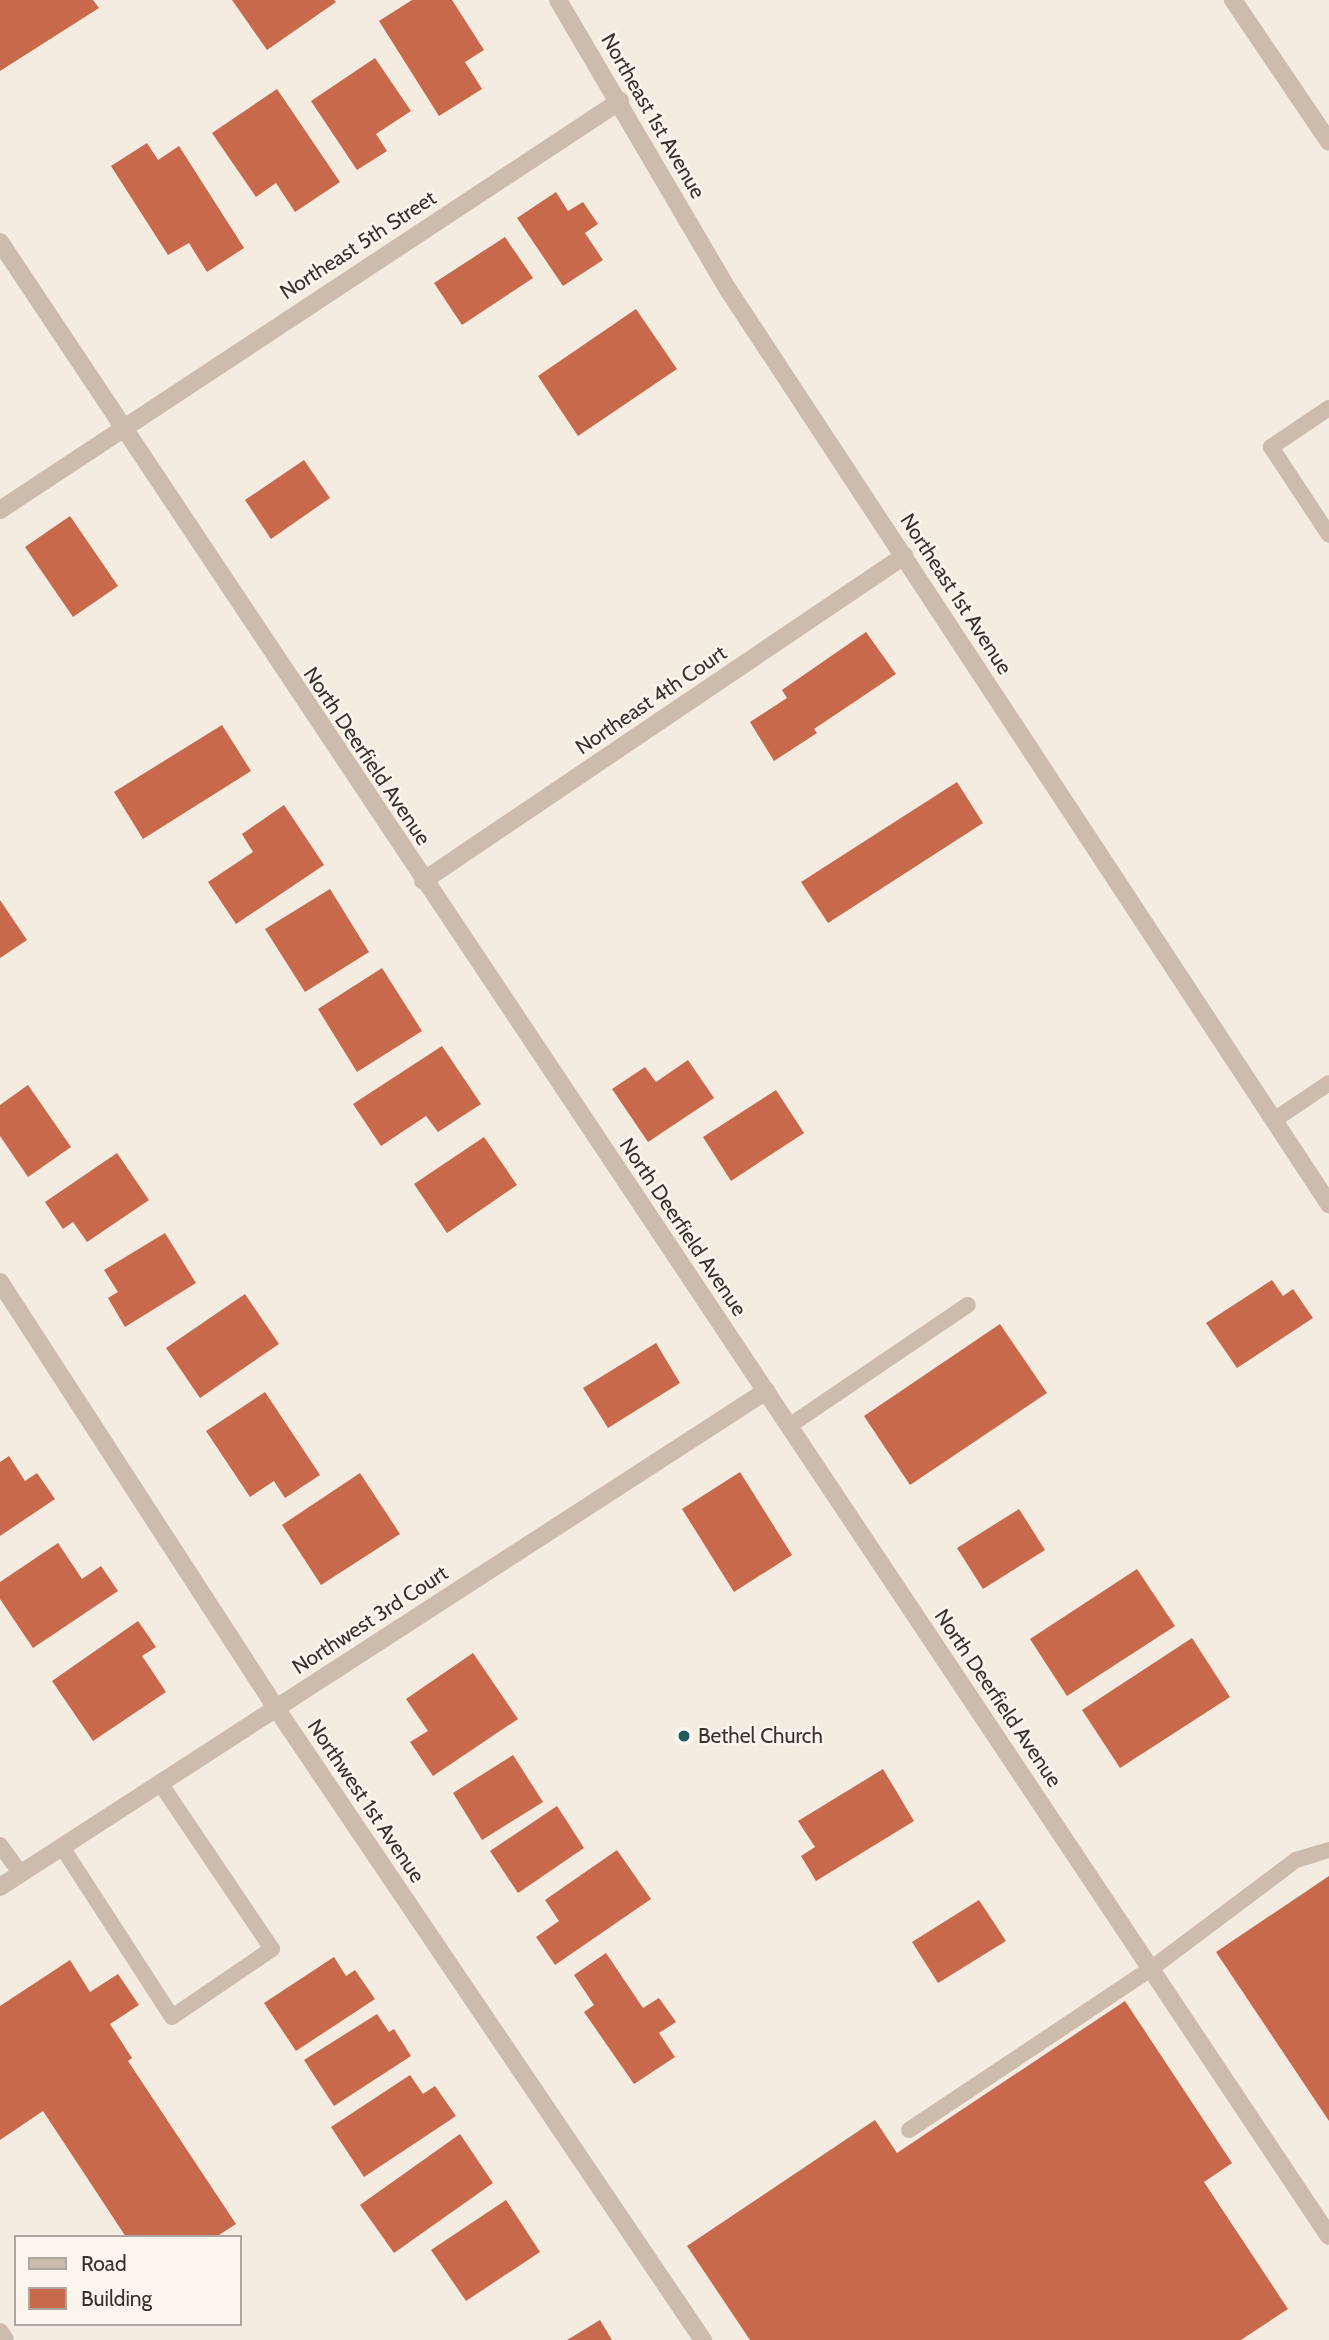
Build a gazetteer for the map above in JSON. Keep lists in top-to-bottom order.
{
  "streets": {
    "street": [
      "Northeast 1st Avenue",
      "Northeast 5th Street",
      "Northeast 4th Court",
      "North Deerfield Avenue",
      "Northwest 3rd Court",
      "Northwest 1st Avenue"
    ]
  },
  "crossings": [
    ["Northeast 1st Avenue", "Northeast 5th Street"],
    ["Northeast 1st Avenue", "Northeast 4th Court"],
    ["Northeast 5th Street", "North Deerfield Avenue"],
    ["Northeast 4th Court", "North Deerfield Avenue"],
    ["North Deerfield Avenue", "Northwest 3rd Court"],
    ["Northwest 3rd Court", "Northwest 1st Avenue"]
  ],
  "places": ["Bethel Church"],
  "legend": ["Road", "Building"]
}
